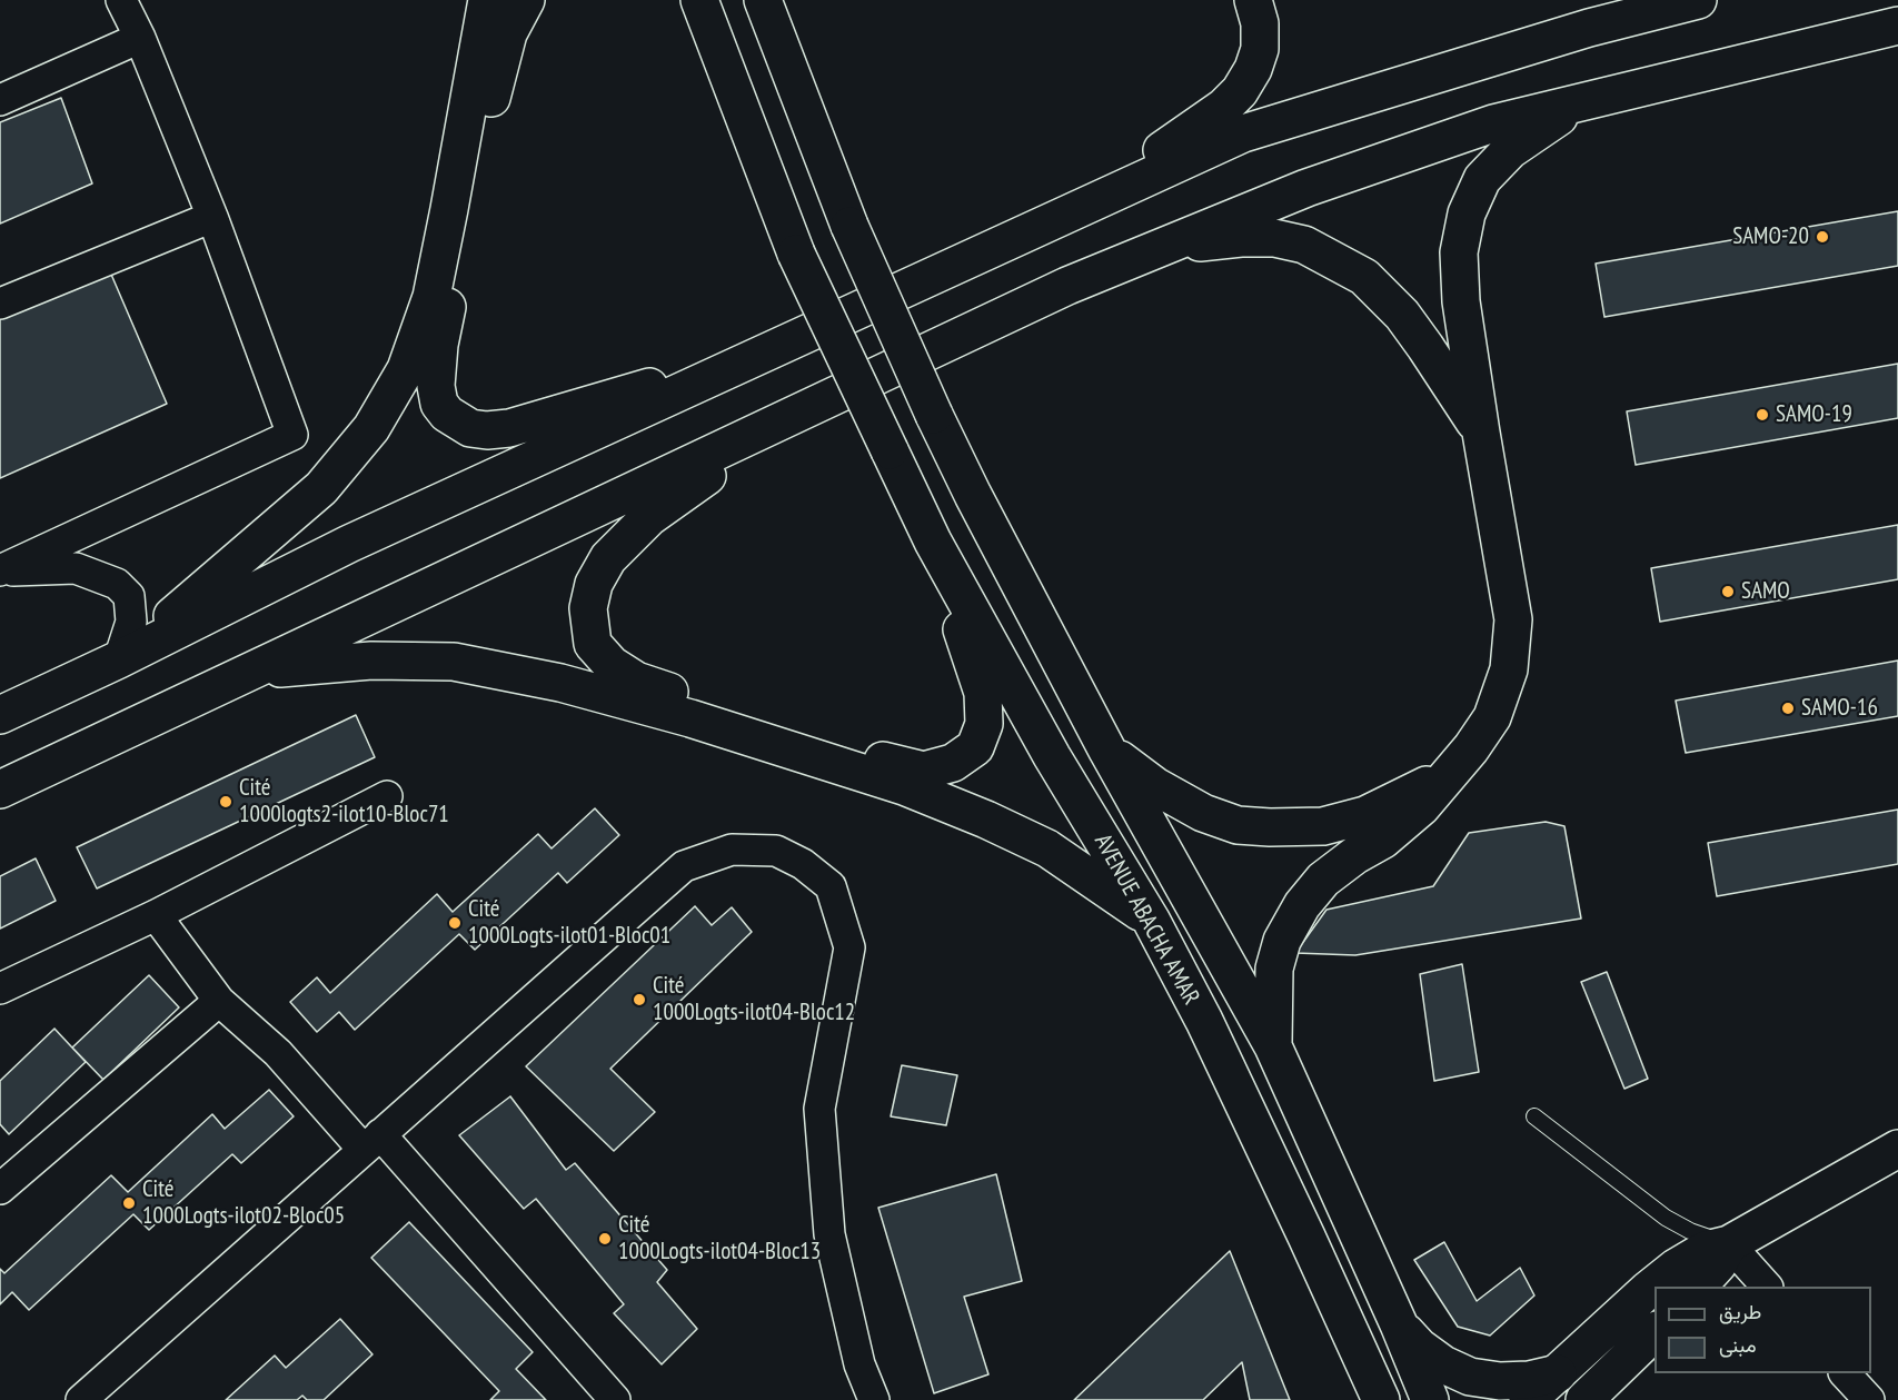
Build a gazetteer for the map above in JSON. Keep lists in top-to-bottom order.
{
  "streets": {
    "main road": ["AVENUE ABACHA AMAR"]
  },
  "places": [
    "SAMO-20",
    "SAMO-19",
    "SAMO",
    "SAMO-16",
    "Cité 1000logts2-ilot10-Bloc71",
    "Cité 1000Logts-ilot01-Bloc01",
    "Cité 1000Logts-ilot04-Bloc12",
    "Cité 1000Logts-ilot02-Bloc05",
    "Cité 1000Logts-ilot04-Bloc13"
  ],
  "legend": ["طريق", "مبنى"]
}
